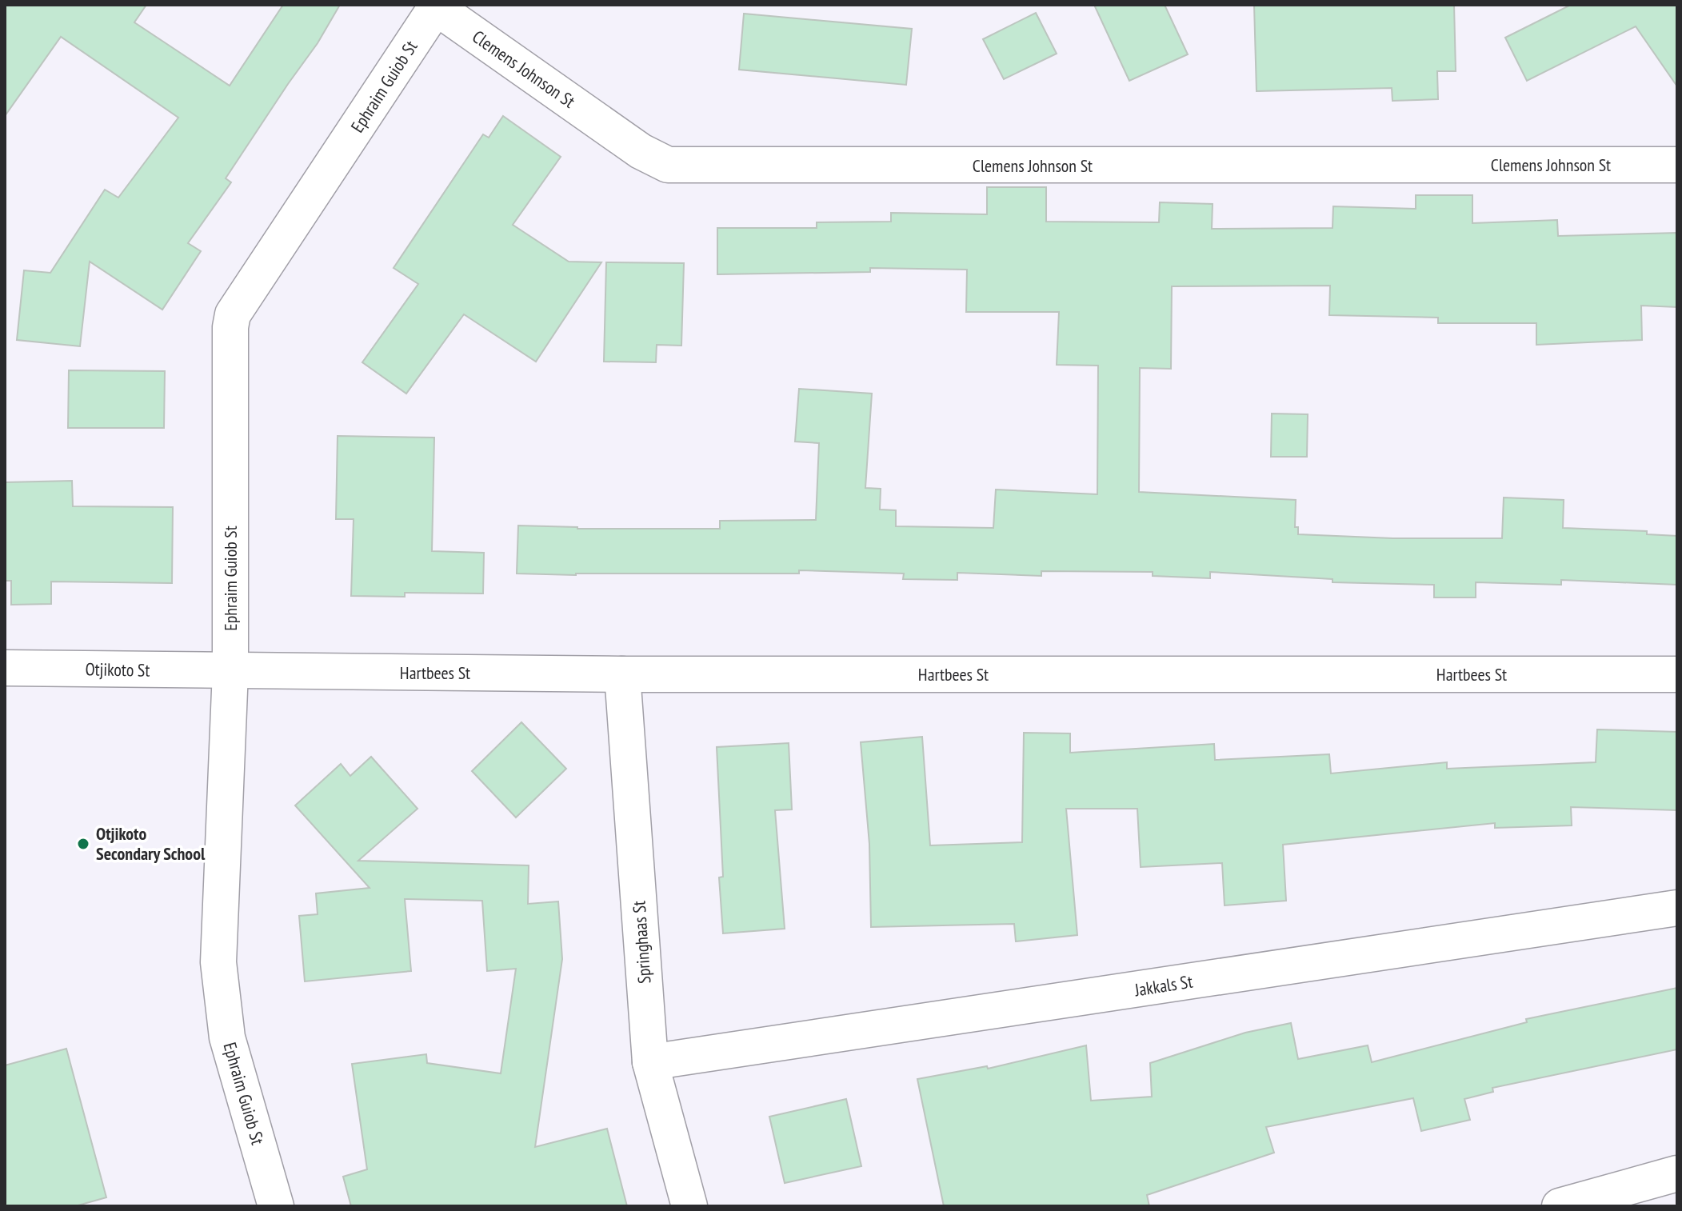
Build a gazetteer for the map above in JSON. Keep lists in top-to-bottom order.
{
  "streets": {
    "street": [
      "Clemens Johnson St",
      "Ephraim Guiob St",
      "Otjikoto St",
      "Hartbees St",
      "Springhaas St",
      "Jakkals St"
    ]
  },
  "crossings": [
    ["Clemens Johnson St", "Ephraim Guiob St"],
    ["Ephraim Guiob St", "Otjikoto St"],
    ["Ephraim Guiob St", "Hartbees St"],
    ["Otjikoto St", "Hartbees St"],
    ["Hartbees St", "Springhaas St"],
    ["Springhaas St", "Jakkals St"]
  ],
  "places": ["Otjikoto Secondary School"]
}
